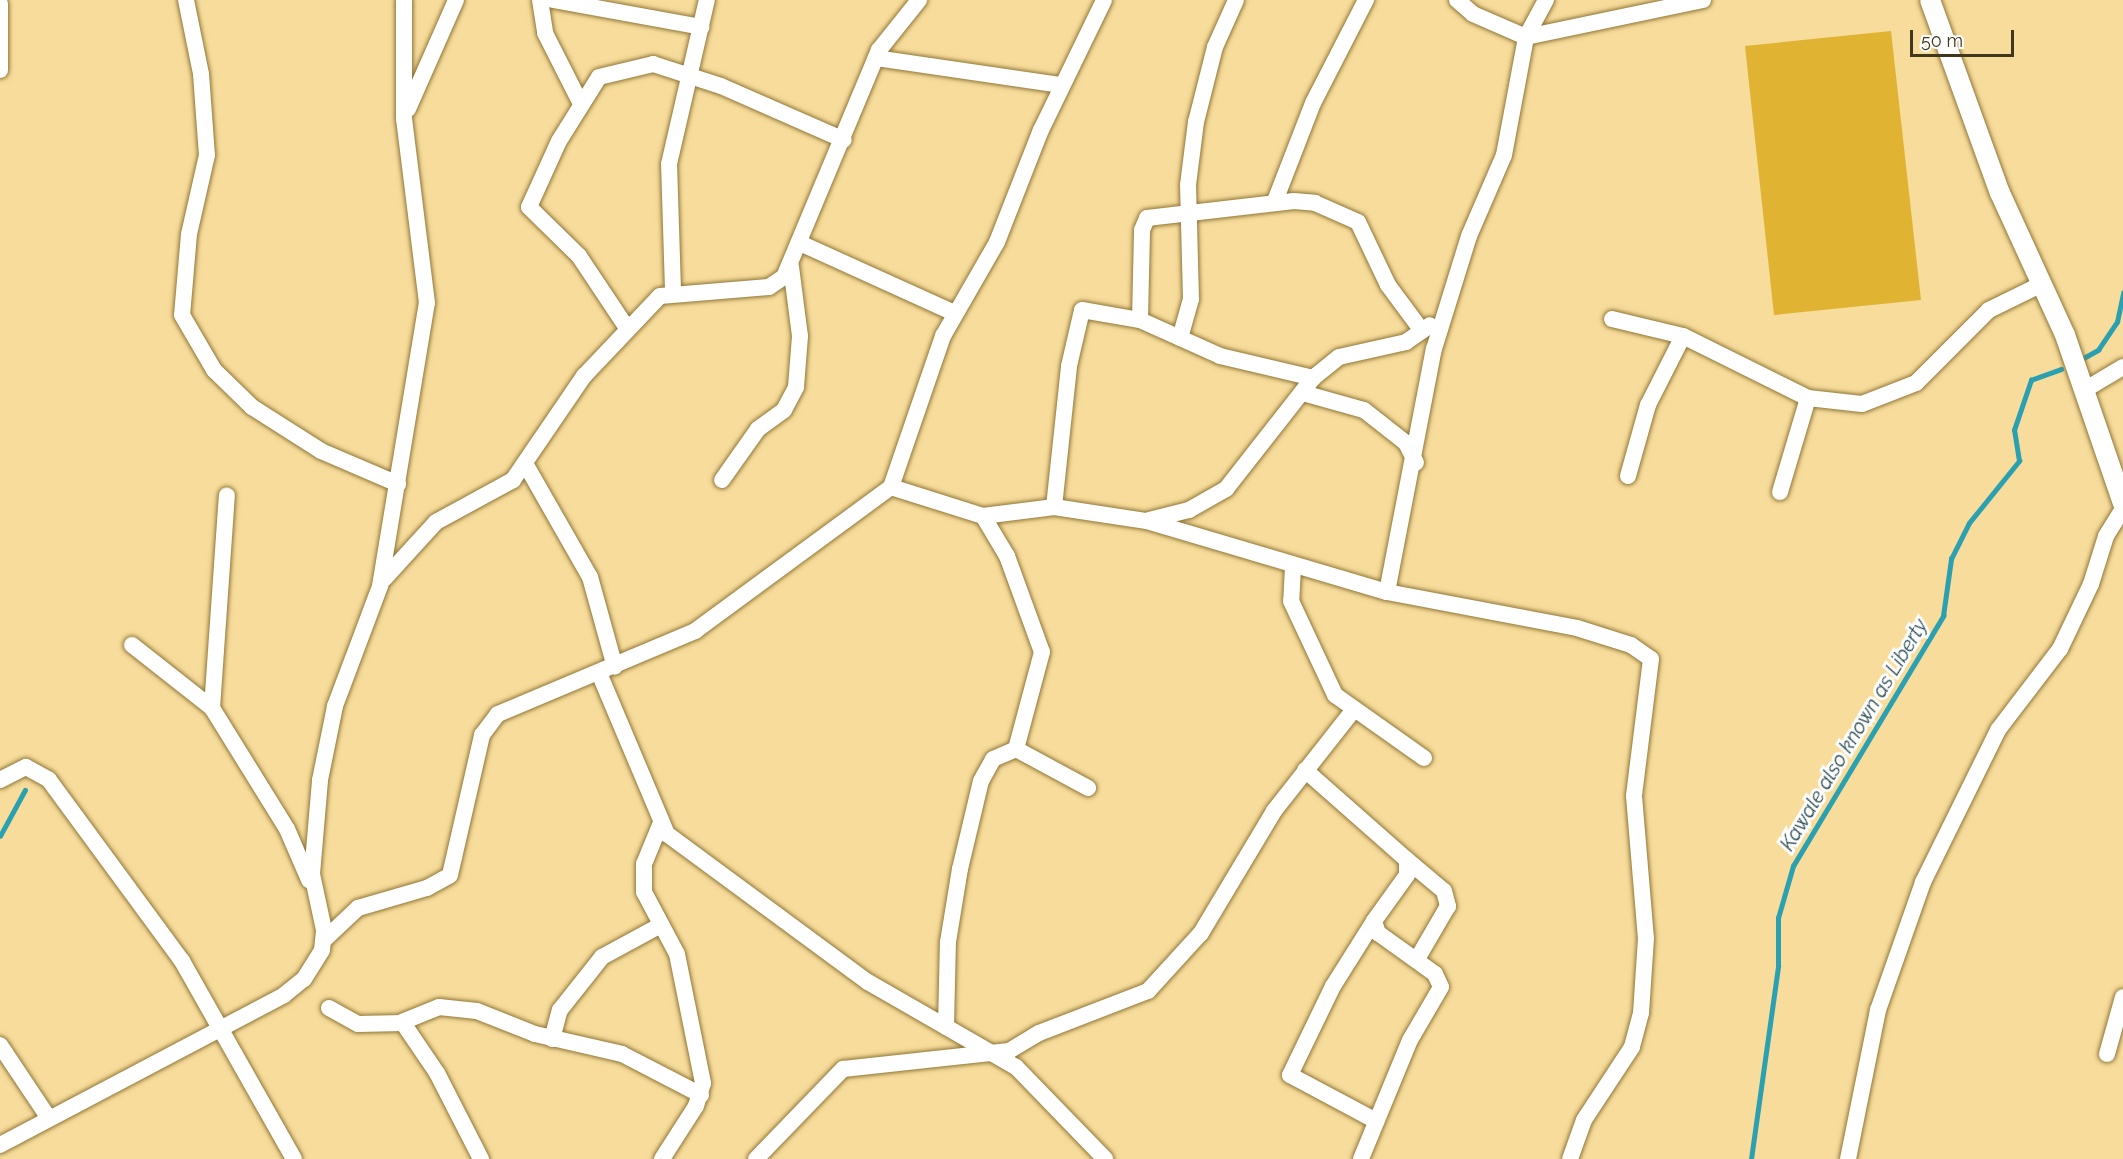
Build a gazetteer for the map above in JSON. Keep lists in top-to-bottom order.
{
  "water": ["Kawale also known as Liberty"],
  "scale_bar": "50 m"
}
